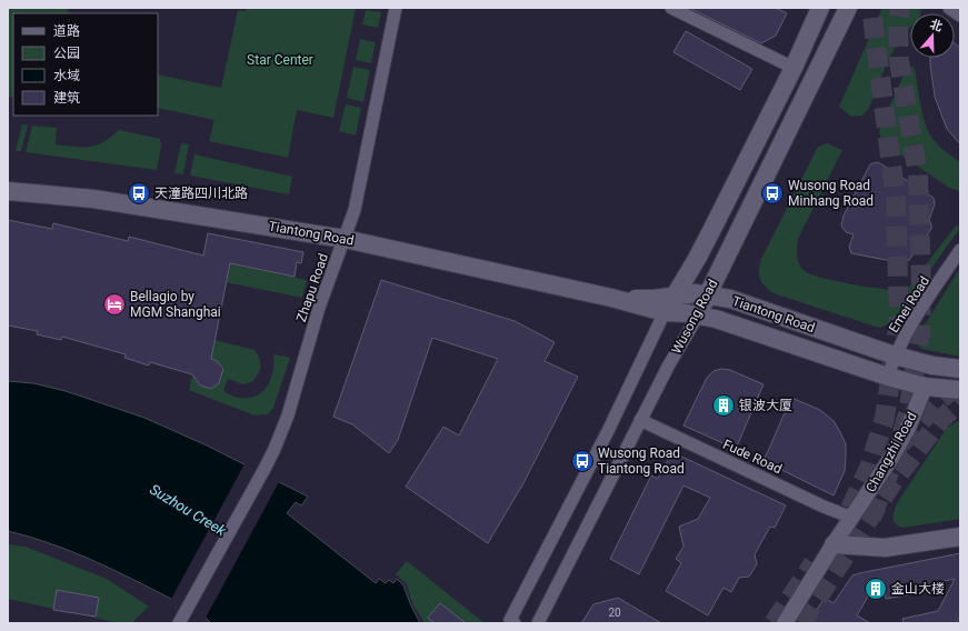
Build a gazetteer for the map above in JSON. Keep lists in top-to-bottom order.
{
  "streets": {
    "main road": ["Tiantong Road", "Wusong Road"],
    "street": [
      "Zhapu Road",
      "Emei Road",
      "Changzhi Road",
      "Fude Road"
    ]
  },
  "crossings": [
    ["Tiantong Road", "Zhapu Road"],
    ["Tiantong Road", "Emei Road"],
    ["Tiantong Road", "Wusong Road"],
    ["Tiantong Road", "Changzhi Road"],
    ["Wusong Road", "Fude Road"],
    ["Changzhi Road", "Fude Road"]
  ],
  "water": ["Suzhou Creek"],
  "parks": ["Star Center"],
  "places": {
    "bus stop": ["天潼路四川北路", "Wusong Road Minhang Road", "Wusong Road Tiantong Road"],
    "hotel": ["Bellagio by MGM Shanghai"],
    "building": ["银波大厦", "金山大楼"]
  },
  "house_numbers": ["20"],
  "legend": [
    "道路",
    "公园",
    "水域",
    "建筑"
  ],
  "north": "top"
}
